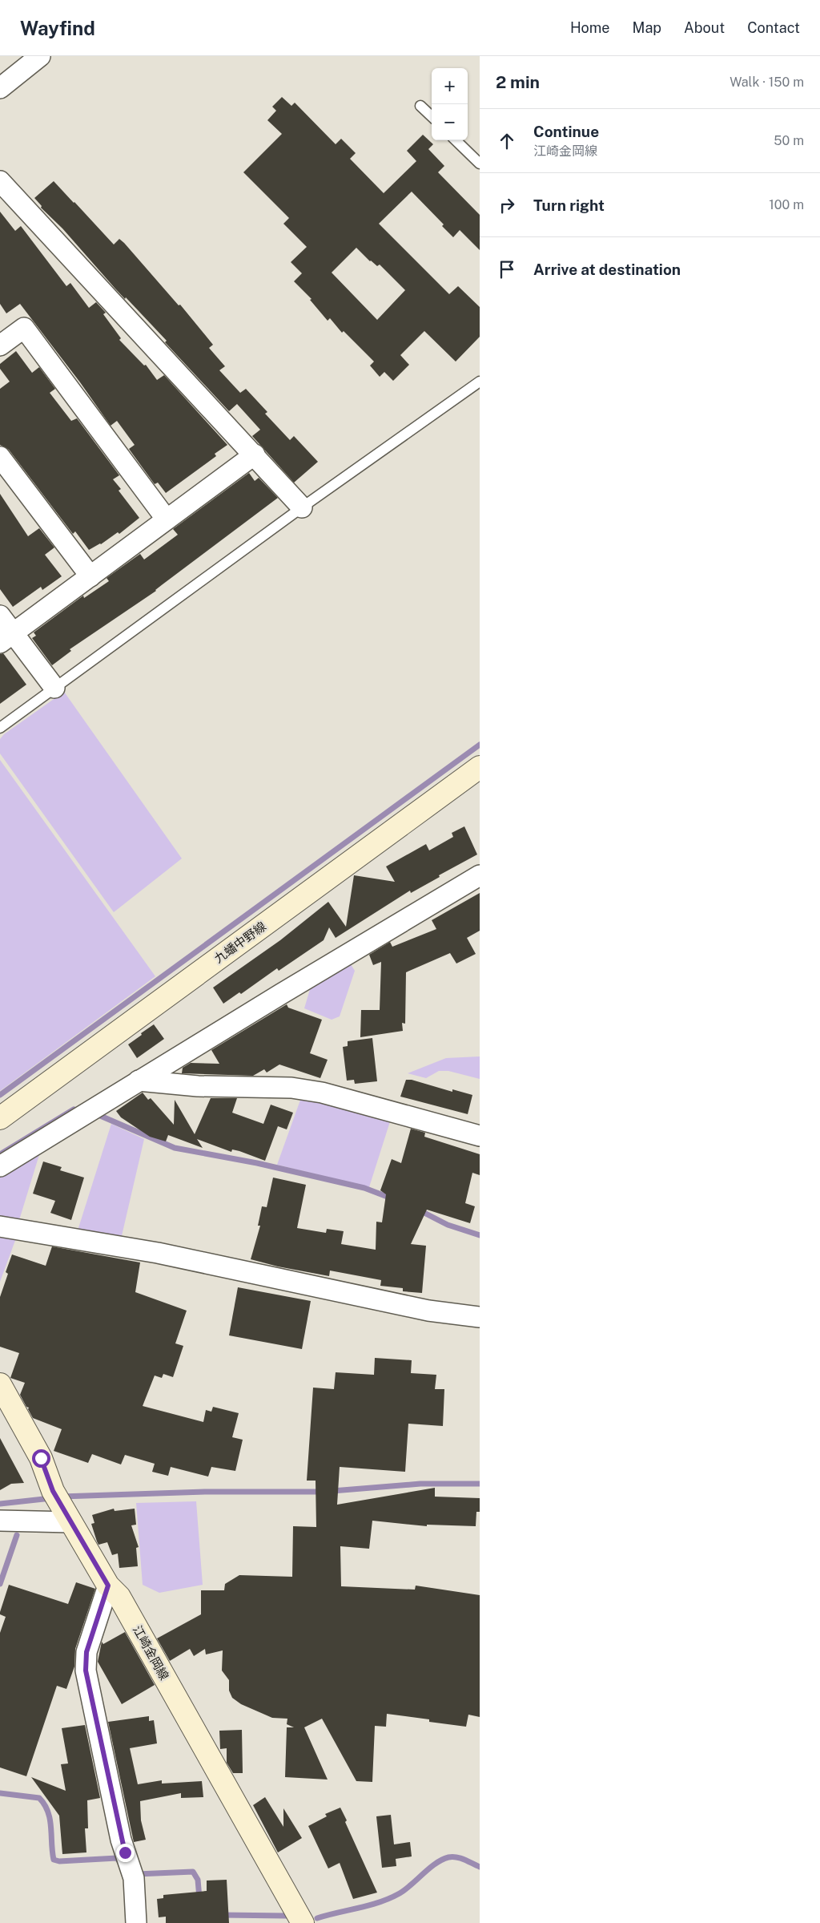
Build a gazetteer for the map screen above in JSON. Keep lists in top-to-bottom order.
{
  "streets": {
    "main road": ["九蟠中野線", "江崎金岡線"]
  },
  "page": {
    "header": "Wayfind",
    "nav": [
      "Home",
      "Map",
      "About",
      "Contact"
    ],
    "heading": ["2 min", "Walk · 150 m"],
    "map_buttons": ["+", "−"],
    "list": [
      ["Continue", "江崎金岡線", "50 m"],
      ["Turn right", "100 m"],
      "Arrive at destination"
    ]
  }
}
